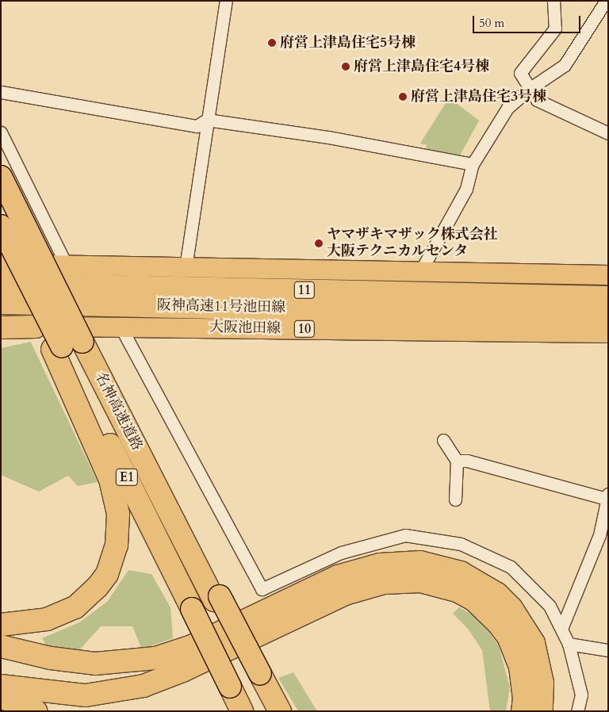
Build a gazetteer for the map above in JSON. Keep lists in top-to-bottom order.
{
  "streets": {
    "highway": [
      "11",
      "阪神高速11号池田線",
      "名神高速道路",
      "E1"
    ],
    "main road": ["大阪池田線", "10"]
  },
  "places": [
    "府営上津島住宅5号棟",
    "府営上津島住宅4号棟",
    "府営上津島住宅3号棟",
    "ヤマザキマザック株式会社 大阪テクニカルセンタ"
  ],
  "scale_bar": "50 m"
}
